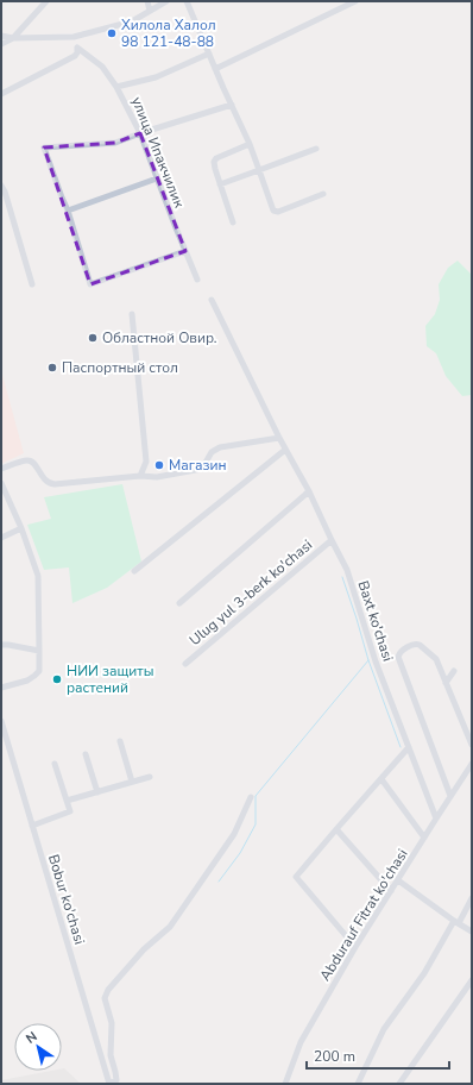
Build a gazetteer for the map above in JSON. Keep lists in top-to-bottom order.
{
  "streets": {
    "street": [
      "улица Ипакчилик",
      "Ulug yul 3-berk ko'chasi",
      "Baxt ko'chasi",
      "Bobur ko'chasi",
      "Abdurauf Fitrat ko'chasi"
    ]
  },
  "crossings": [
    ["Ulug yul 3-berk ko'chasi", "Baxt ko'chasi"],
    ["Baxt ko'chasi", "Abdurauf Fitrat ko'chasi"]
  ],
  "places": [
    "Хилола Халол 98 121-48-88",
    "Областной Овир.",
    "Паспортный стол",
    "Магазин",
    "НИИ защиты растений"
  ],
  "scale_bar": "200 m",
  "north": "top left"
}
